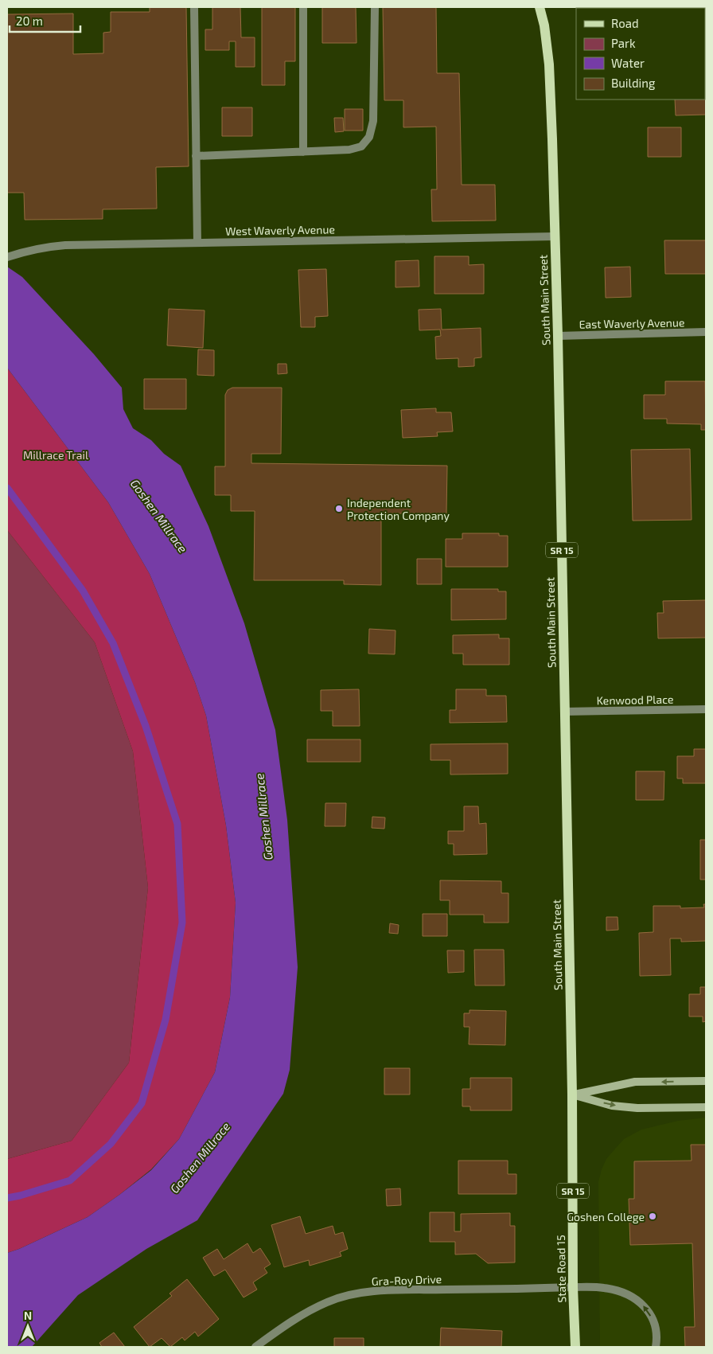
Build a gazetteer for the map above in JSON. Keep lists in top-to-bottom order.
{
  "streets": {
    "main road": ["South Main Street", "SR 15", "State Road 15"],
    "street": [
      "West Waverly Avenue",
      "East Waverly Avenue",
      "Kenwood Place",
      "Gra-Roy Drive"
    ]
  },
  "crossings": [
    ["West Waverly Avenue", "South Main Street"],
    ["South Main Street", "East Waverly Avenue"],
    ["South Main Street", "Kenwood Place"],
    ["South Main Street", "State Road 15"],
    ["State Road 15", "Gra-Roy Drive"]
  ],
  "water": ["Goshen Millrace"],
  "parks": ["Millrace Trail"],
  "places": ["Independent Protection Company", "Goshen College"],
  "legend": [
    "Road",
    "Park",
    "Water",
    "Building"
  ],
  "scale_bar": "20 m",
  "north": "top"
}
